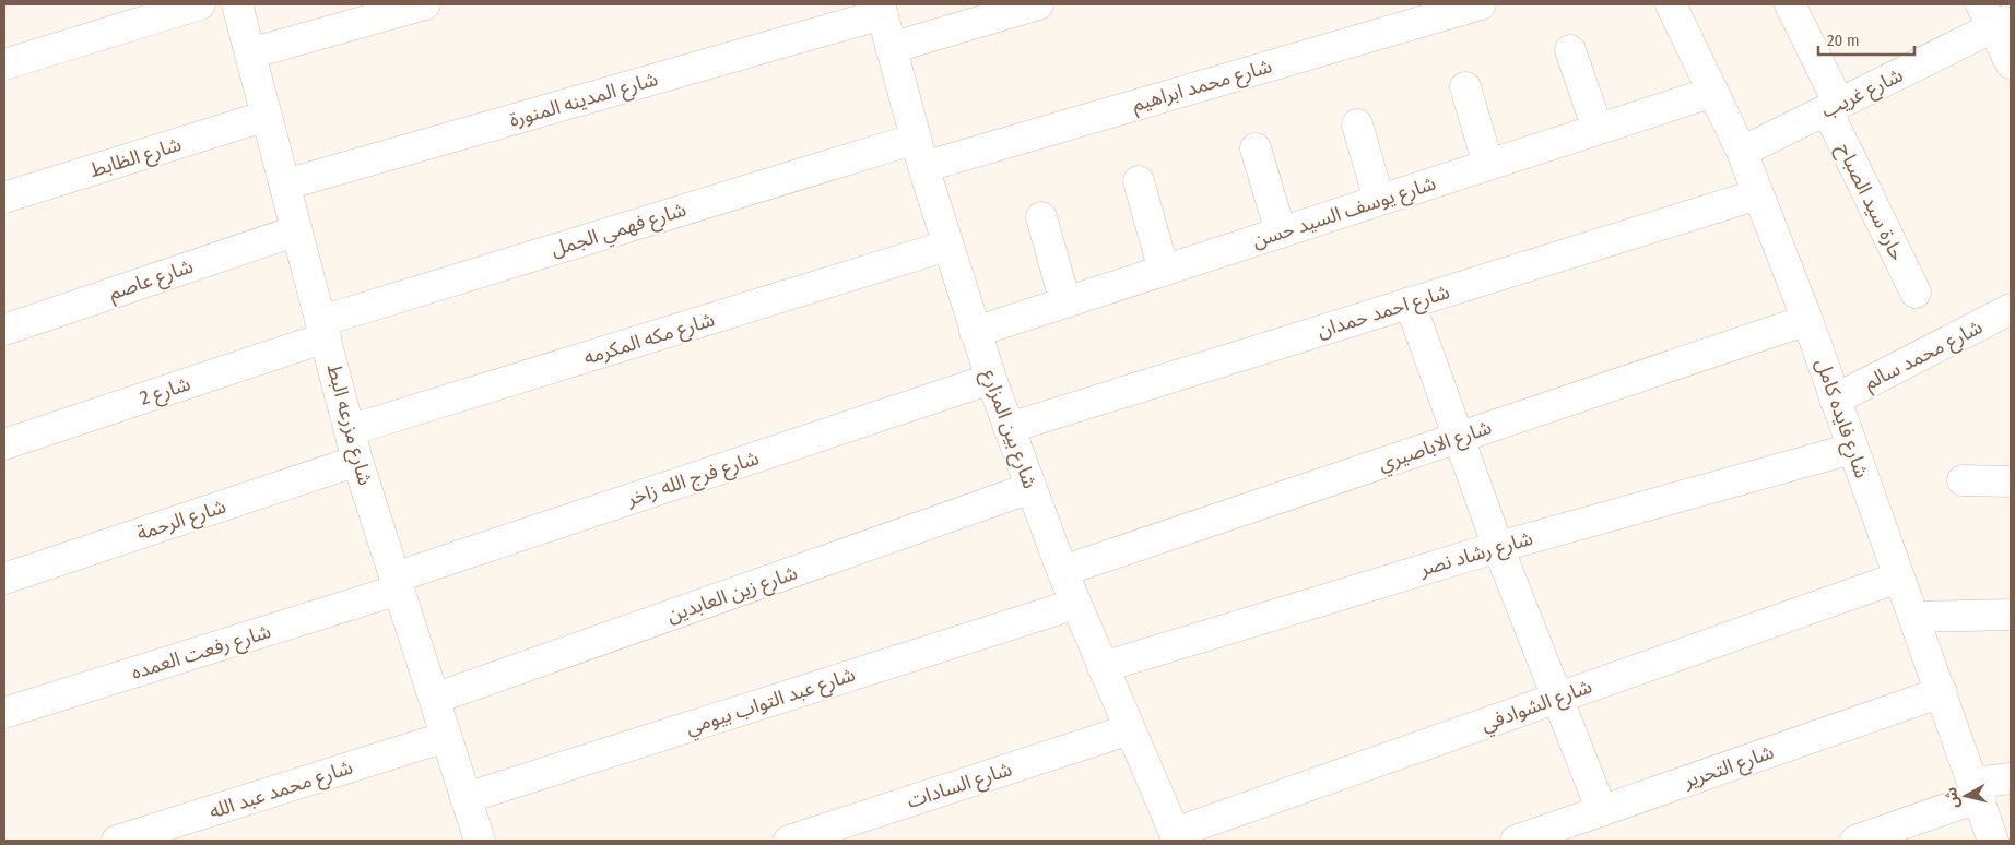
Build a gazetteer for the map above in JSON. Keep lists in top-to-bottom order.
{
  "streets": {
    "street": [
      "شارع محمد ابراهيم",
      "شارع غريب",
      "شارع المدينه المنورة",
      "شارع الظابط",
      "حارة سيد الصباح",
      "شارع يوسف السيد حسن",
      "شارع فهمي الجمل",
      "شارع عاصم",
      "شارع احمد حمدان",
      "شارع مكه المكرمه",
      "شارع محمد سالم",
      "شارع 2",
      "شارع فايده كامل",
      "شارع مزرعه البط",
      "شارع بين المزارع",
      "شارع الاباصيري",
      "شارع فرج الله زاخر",
      "شارع الرحمة",
      "شارع رشاد نصر",
      "شارع زين العابدين",
      "شارع رفعت العمده",
      "شارع عبد التواب بيومي",
      "شارع الشوادفي",
      "شارع التحرير",
      "شارع السادات",
      "شارع محمد عبد الله"
    ]
  },
  "crossings": [
    ["شارع محمد ابراهيم", "شارع بين المزارع"],
    ["شارع غريب", "حارة سيد الصباح"],
    ["شارع غريب", "شارع فايده كامل"],
    ["شارع المدينه المنورة", "شارع مزرعه البط"],
    ["شارع المدينه المنورة", "شارع بين المزارع"],
    ["شارع الظابط", "شارع مزرعه البط"],
    ["شارع يوسف السيد حسن", "شارع فايده كامل"],
    ["شارع يوسف السيد حسن", "شارع بين المزارع"],
    ["شارع فهمي الجمل", "شارع 2"],
    ["شارع فهمي الجمل", "شارع مزرعه البط"],
    ["شارع فهمي الجمل", "شارع بين المزارع"],
    ["شارع عاصم", "شارع مزرعه البط"],
    ["شارع احمد حمدان", "شارع فايده كامل"],
    ["شارع احمد حمدان", "شارع بين المزارع"],
    ["شارع مكه المكرمه", "شارع مزرعه البط"],
    ["شارع مكه المكرمه", "شارع بين المزارع"],
    ["شارع محمد سالم", "شارع فايده كامل"],
    ["شارع 2", "شارع مزرعه البط"],
    ["شارع فايده كامل", "شارع الاباصيري"],
    ["شارع فايده كامل", "شارع رشاد نصر"],
    ["شارع فايده كامل", "شارع الشوادفي"],
    ["شارع فايده كامل", "شارع التحرير"],
    ["شارع مزرعه البط", "شارع فرج الله زاخر"],
    ["شارع مزرعه البط", "شارع الرحمة"],
    ["شارع مزرعه البط", "شارع زين العابدين"],
    ["شارع مزرعه البط", "شارع رفعت العمده"],
    ["شارع مزرعه البط", "شارع عبد التواب بيومي"],
    ["شارع مزرعه البط", "شارع محمد عبد الله"],
    ["شارع بين المزارع", "شارع الاباصيري"],
    ["شارع بين المزارع", "شارع فرج الله زاخر"],
    ["شارع بين المزارع", "شارع رشاد نصر"],
    ["شارع بين المزارع", "شارع زين العابدين"],
    ["شارع بين المزارع", "شارع عبد التواب بيومي"],
    ["شارع بين المزارع", "شارع الشوادفي"],
    ["شارع بين المزارع", "شارع السادات"],
    ["شارع فرج الله زاخر", "شارع رفعت العمده"]
  ],
  "scale_bar": "20 m",
  "north": "left"
}
